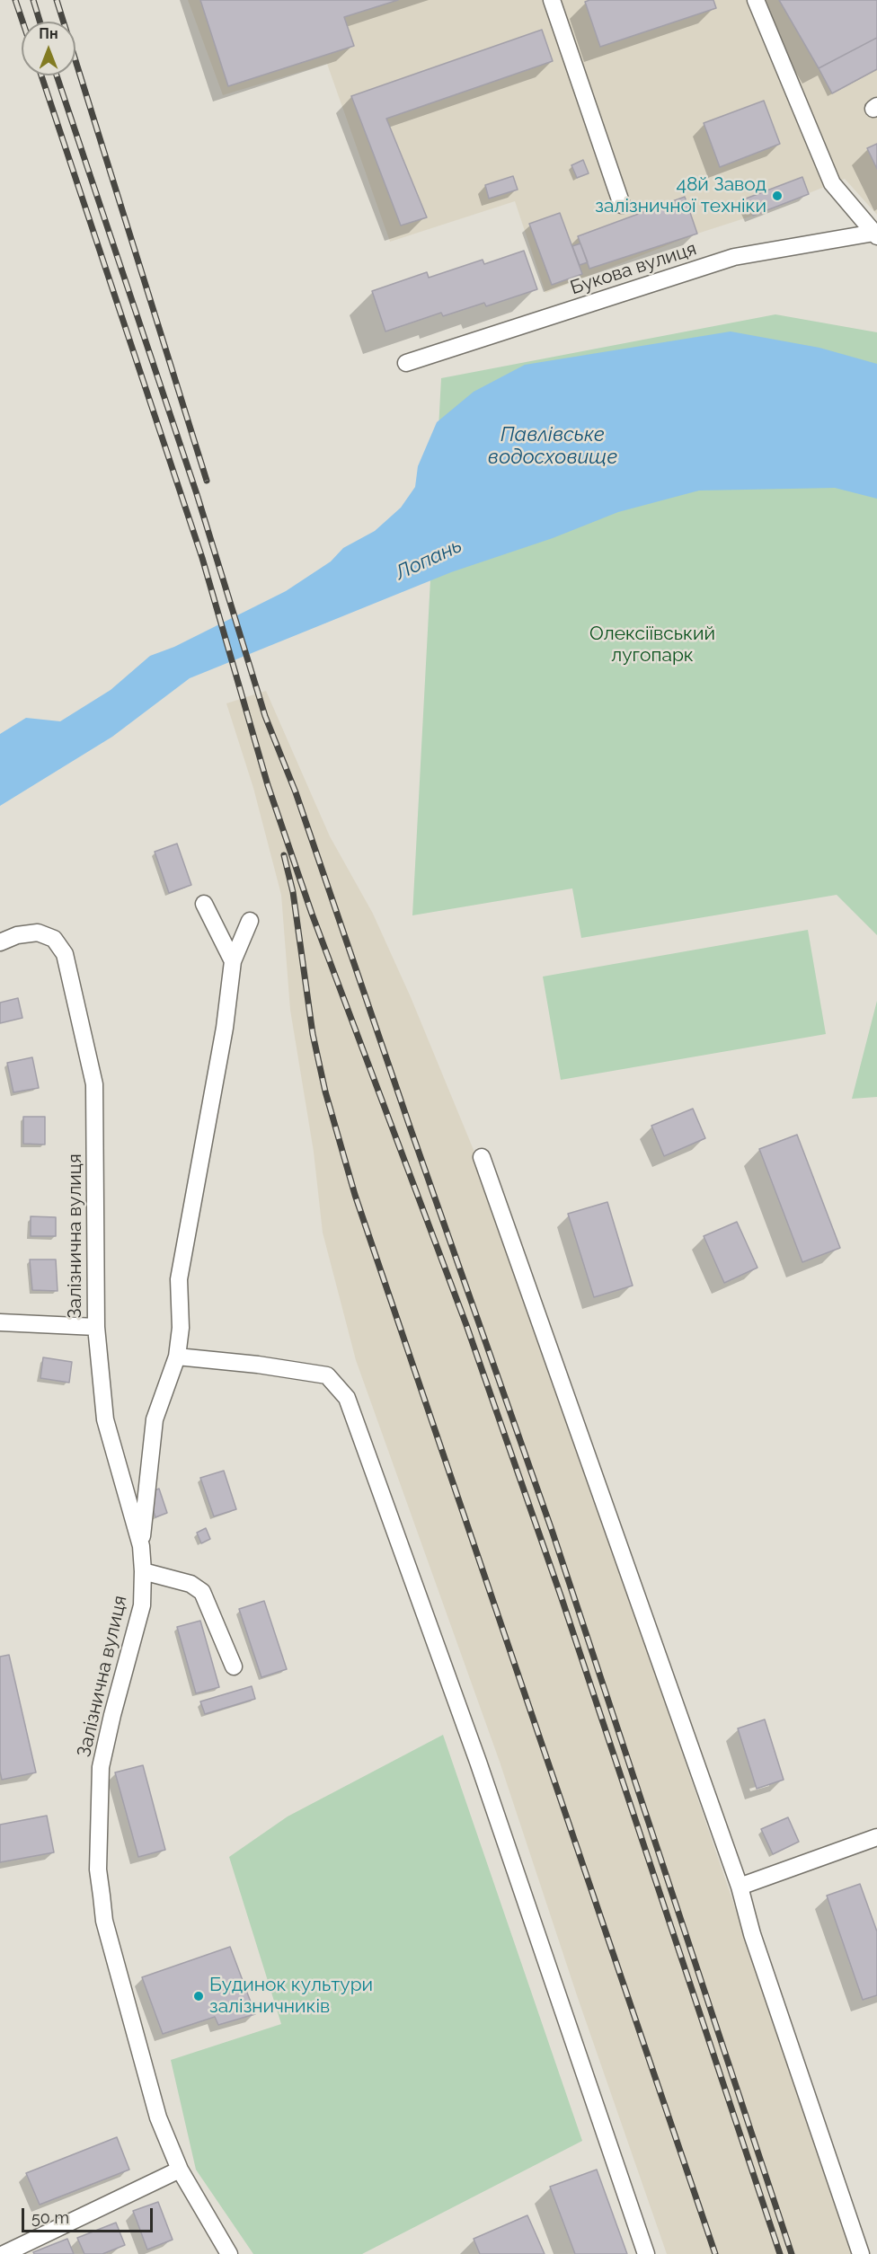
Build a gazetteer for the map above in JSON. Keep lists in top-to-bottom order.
{
  "streets": {
    "street": ["Букова вулиця", "Залізнична вулиця"]
  },
  "water": ["Павлівське водосховище", "Лопань"],
  "parks": ["Олексіївський лугопарк"],
  "places": ["48й Завод залізничної техніки", "Будинок культури залізничників"],
  "scale_bar": "50 m",
  "north": "top"
}
